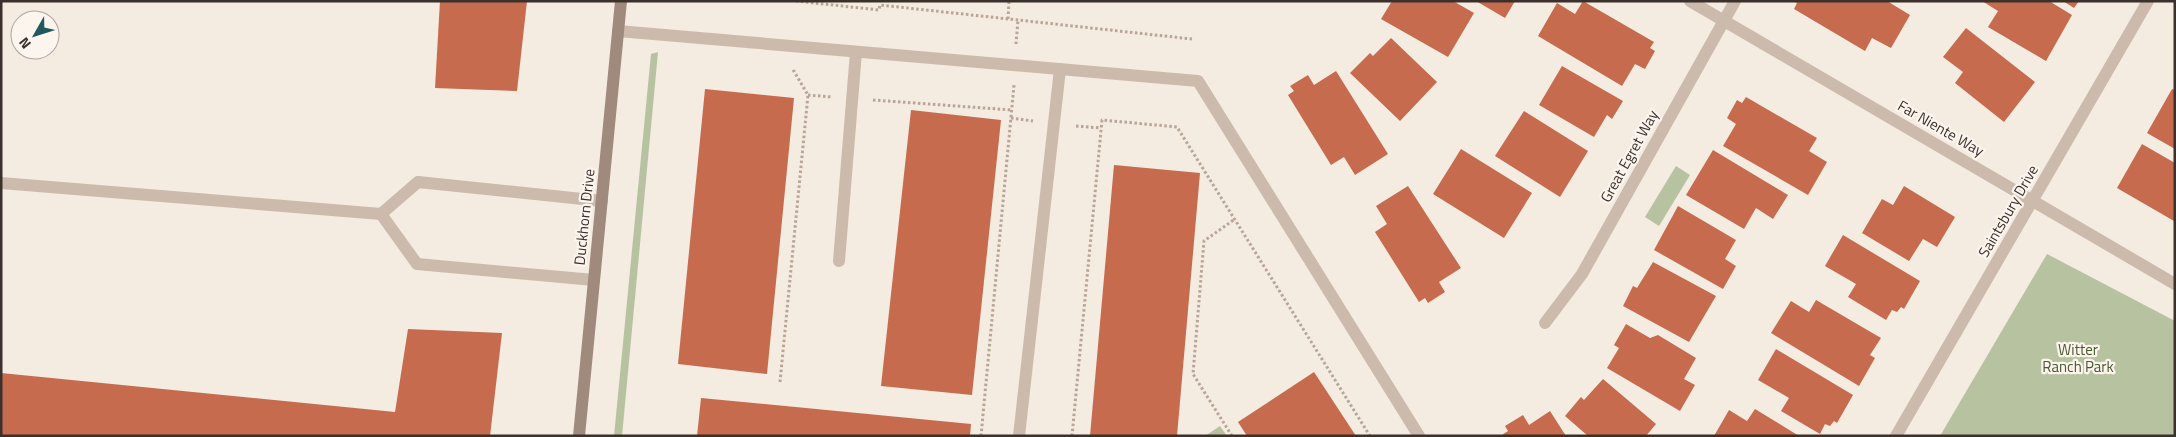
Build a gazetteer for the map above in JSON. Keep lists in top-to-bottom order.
{
  "streets": {
    "street": [
      "Far Niente Way",
      "Great Egret Way",
      "Saintsbury Drive",
      "Duckhorn Drive"
    ]
  },
  "crossings": [
    ["Far Niente Way", "Great Egret Way"],
    ["Far Niente Way", "Saintsbury Drive"]
  ],
  "parks": ["Witter Ranch Park"],
  "north": "bottom left"
}
